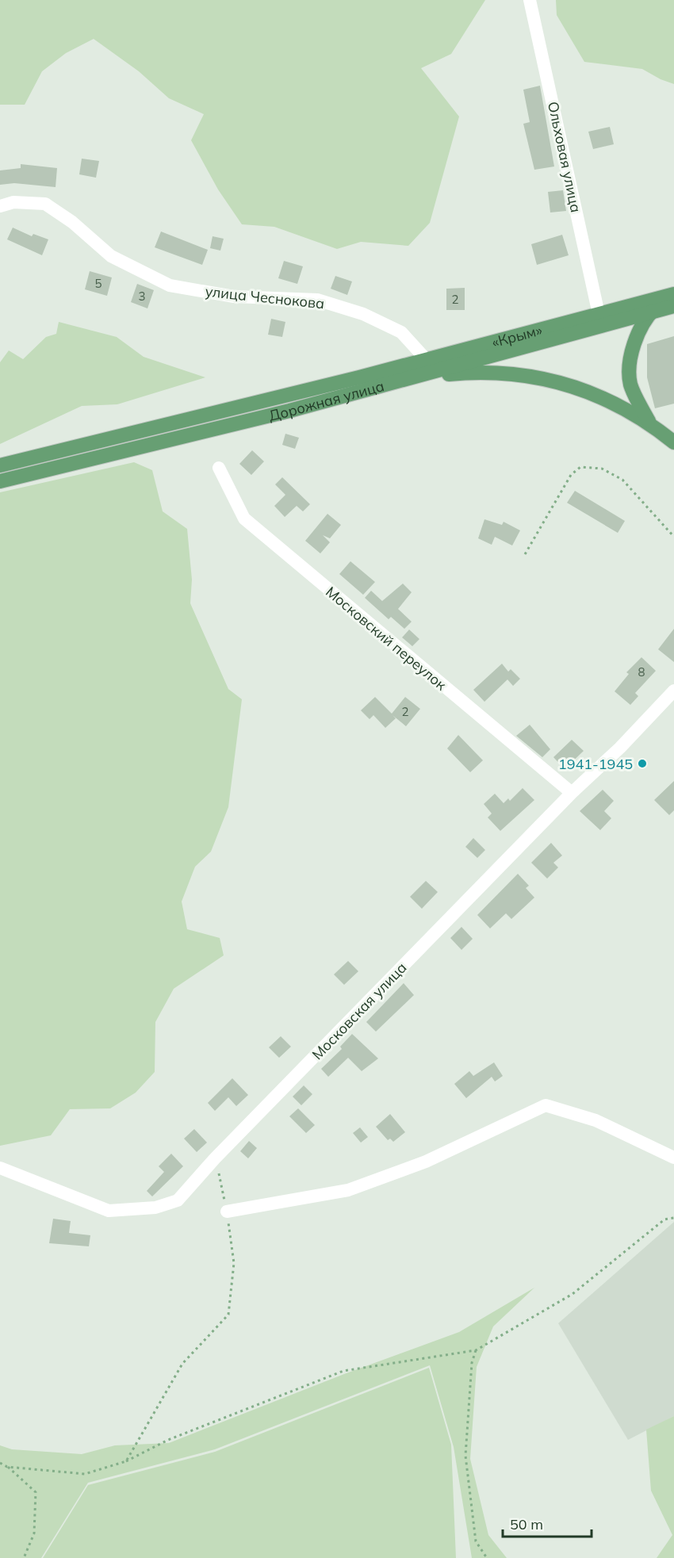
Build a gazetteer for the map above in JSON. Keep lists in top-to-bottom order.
{
  "streets": {
    "main road": ["«Крым»", "Дорожная улица"],
    "street": [
      "Ольховая улица",
      "улица Чеснокова",
      "Московский переулок",
      "Московская улица"
    ]
  },
  "crossings": [
    ["Ольховая улица", "«Крым»"],
    ["улица Чеснокова", "«Крым»"],
    ["«Крым»", "Дорожная улица"],
    ["Московский переулок", "Московская улица"]
  ],
  "places": ["1941-1945"],
  "house_numbers": [
    "5",
    "3",
    "2",
    "8",
    "2"
  ],
  "scale_bar": "50 m"
}
